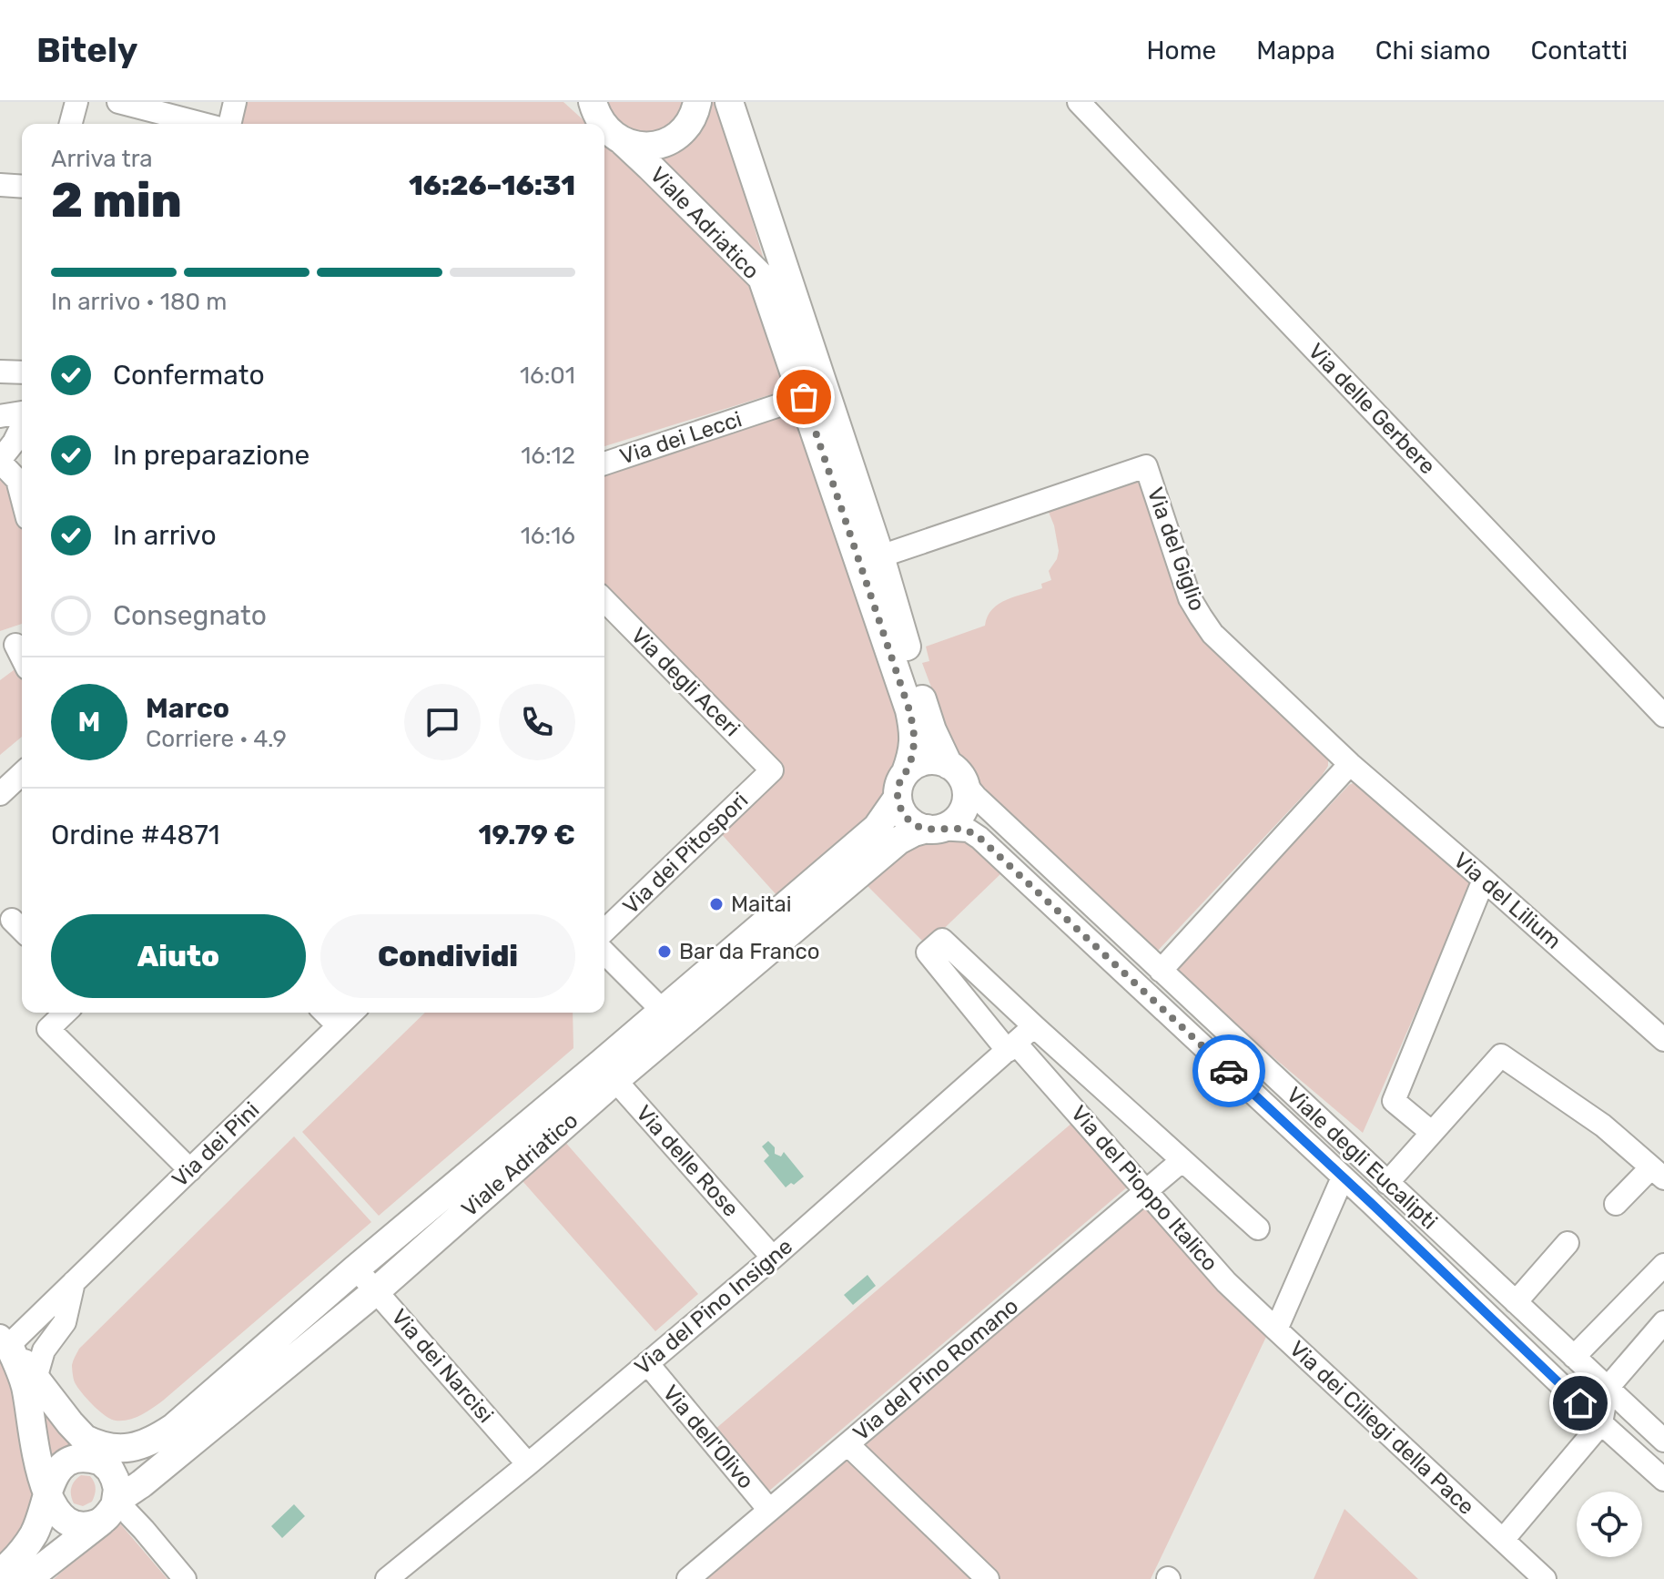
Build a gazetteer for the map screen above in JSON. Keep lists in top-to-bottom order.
{
  "streets": {
    "street": [
      "Viale Adriatico",
      "Via delle Gerbere",
      "Via dei Lecci",
      "Via del Giglio",
      "Via degli Aceri",
      "Via dei Pitospori",
      "Via del Lilium",
      "Via dei Pini",
      "Viale degli Eucalipti",
      "Via delle Rose",
      "Via del Pioppo Italico",
      "Via del Pino Insigne",
      "Via dei Narcisi",
      "Via del Pino Romano",
      "Via dei Ciliegi della Pace",
      "Via dell'Olivo"
    ]
  },
  "crossings": [
    ["Viale Adriatico", "Via dei Lecci"],
    ["Viale Adriatico", "Via del Giglio"],
    ["Viale Adriatico", "Viale degli Eucalipti"],
    ["Viale Adriatico", "Via delle Rose"],
    ["Viale Adriatico", "Via dei Narcisi"],
    ["Via del Giglio", "Via del Lilium"],
    ["Via degli Aceri", "Via dei Pitospori"],
    ["Viale degli Eucalipti", "Via dei Ciliegi della Pace"],
    ["Via delle Rose", "Via del Pino Insigne"],
    ["Via del Pioppo Italico", "Via del Pino Insigne"],
    ["Via del Pioppo Italico", "Via del Pino Romano"],
    ["Via del Pioppo Italico", "Via dei Ciliegi della Pace"],
    ["Via del Pino Insigne", "Via dei Narcisi"],
    ["Via del Pino Insigne", "Via dell'Olivo"],
    ["Via del Pino Romano", "Via dell'Olivo"]
  ],
  "places": ["Maitai", "Bar da Franco"],
  "page": {
    "header": "Bitely",
    "nav": [
      "Home",
      "Mappa",
      "Chi siamo",
      "Contatti"
    ],
    "heading": ["2 min", "Arriva tra", "16:26–16:31"],
    "panel": [
      "Marco",
      "Corriere · 4.9",
      "Ordine #4871",
      "19.79 €"
    ],
    "bar": "In arrivo · 180 m",
    "list": [
      ["Confermato", "16:01"],
      ["In preparazione", "16:12"],
      ["In arrivo", "16:16"],
      "Consegnato"
    ],
    "round": "M",
    "buttons": ["Aiuto", "Condividi"]
  }
}
